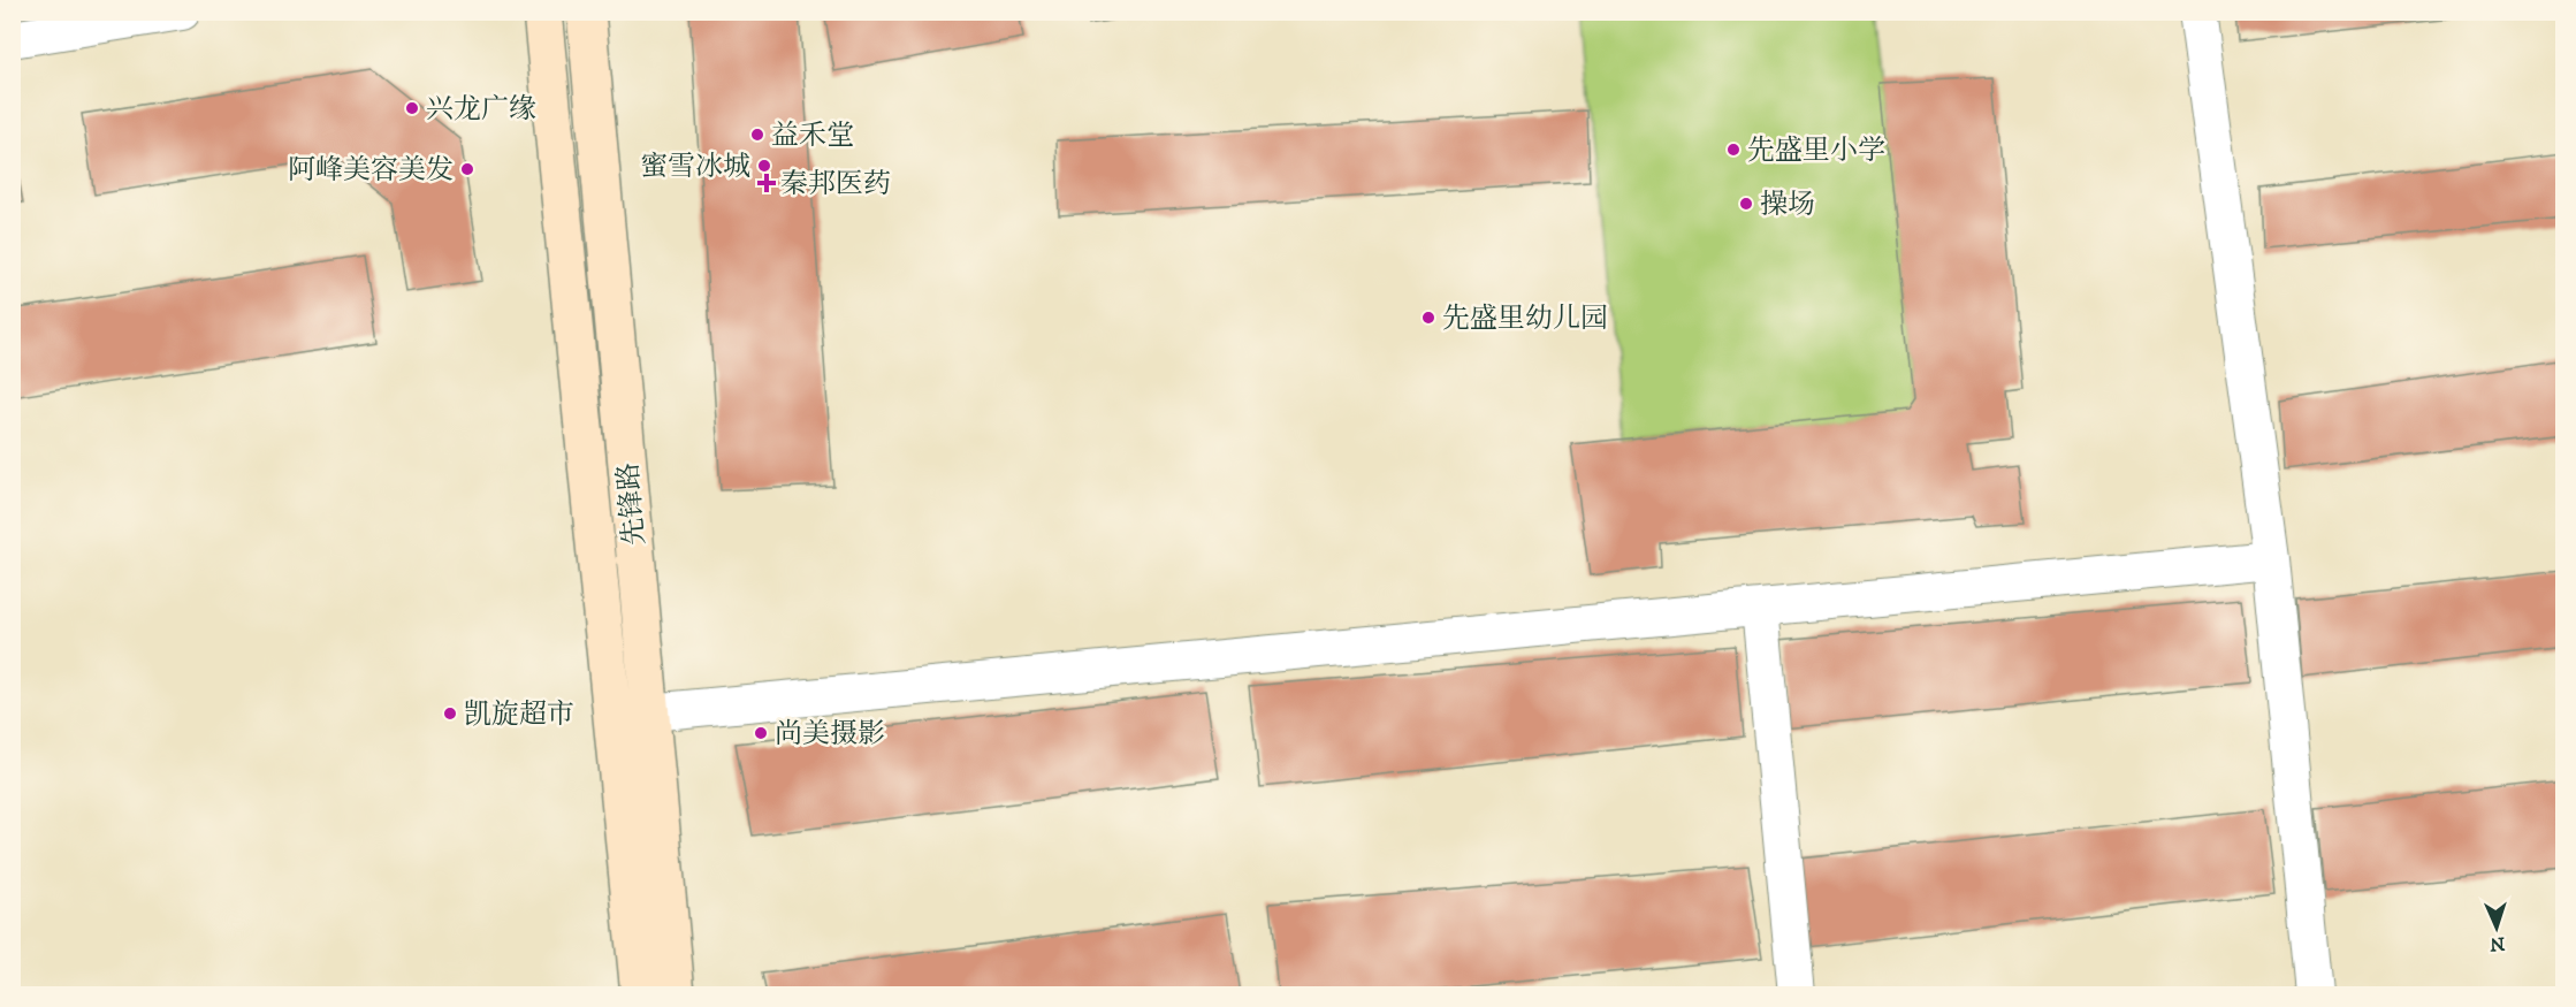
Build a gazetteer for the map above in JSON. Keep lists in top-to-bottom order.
{
  "streets": {
    "street": ["先锋路"]
  },
  "places": {
    "other": [
      "兴龙广缘",
      "益禾堂",
      "先盛里小学",
      "蜜雪冰城",
      "阿峰美容美发",
      "操场",
      "先盛里幼儿园",
      "凯旋超市",
      "尚美摄影"
    ],
    "health": ["秦邦医药"]
  },
  "north": "bottom"
}
